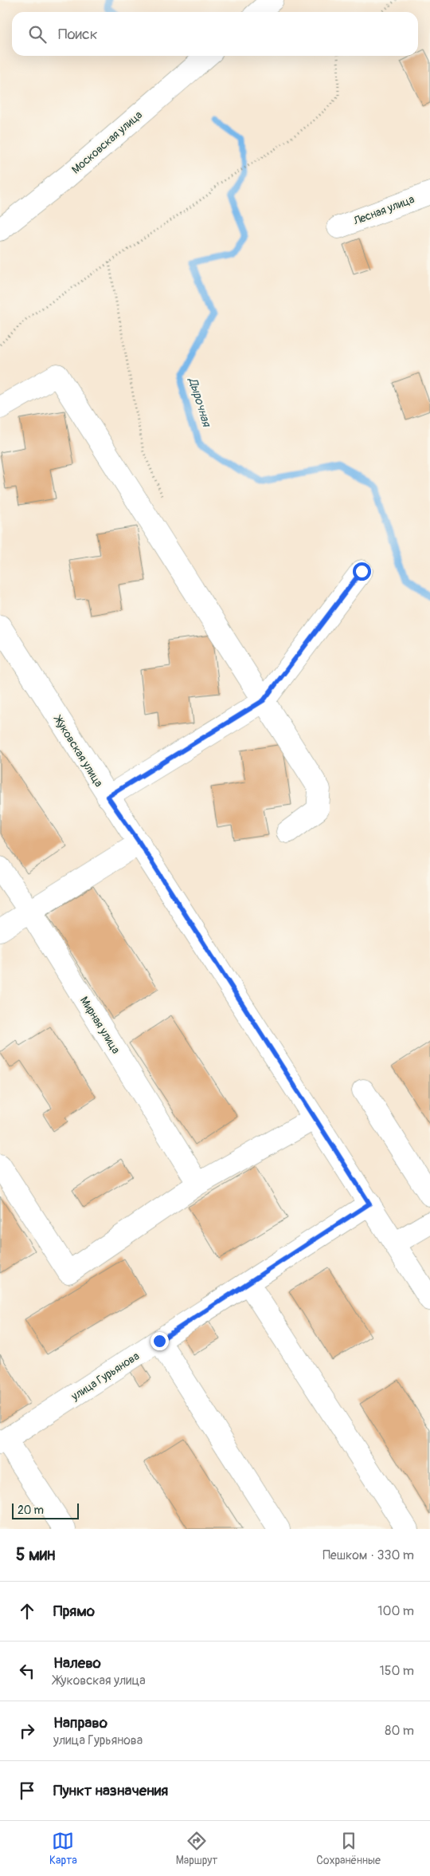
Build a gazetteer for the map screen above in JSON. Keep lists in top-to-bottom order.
{
  "streets": {
    "main road": [
      "Московская улица",
      "Лесная улица",
      "Жуковская улица",
      "Мирная улица",
      "улица Гурьянова"
    ]
  },
  "crossings": [
    ["Жуковская улица", "улица Гурьянова"]
  ],
  "water": ["Дырочная"],
  "scale_bar": "20 m",
  "page": {
    "search": "Поиск",
    "scale": "20 m",
    "heading": ["5 мин", "Пешком · 330 m"],
    "list": [
      ["Прямо", "100 m"],
      ["Налево", "Жуковская улица", "150 m"],
      ["Направо", "улица Гурьянова", "80 m"],
      "Пункт назначения"
    ],
    "nav": ["Карта", "Маршрут", "Сохранённые"]
  }
}
